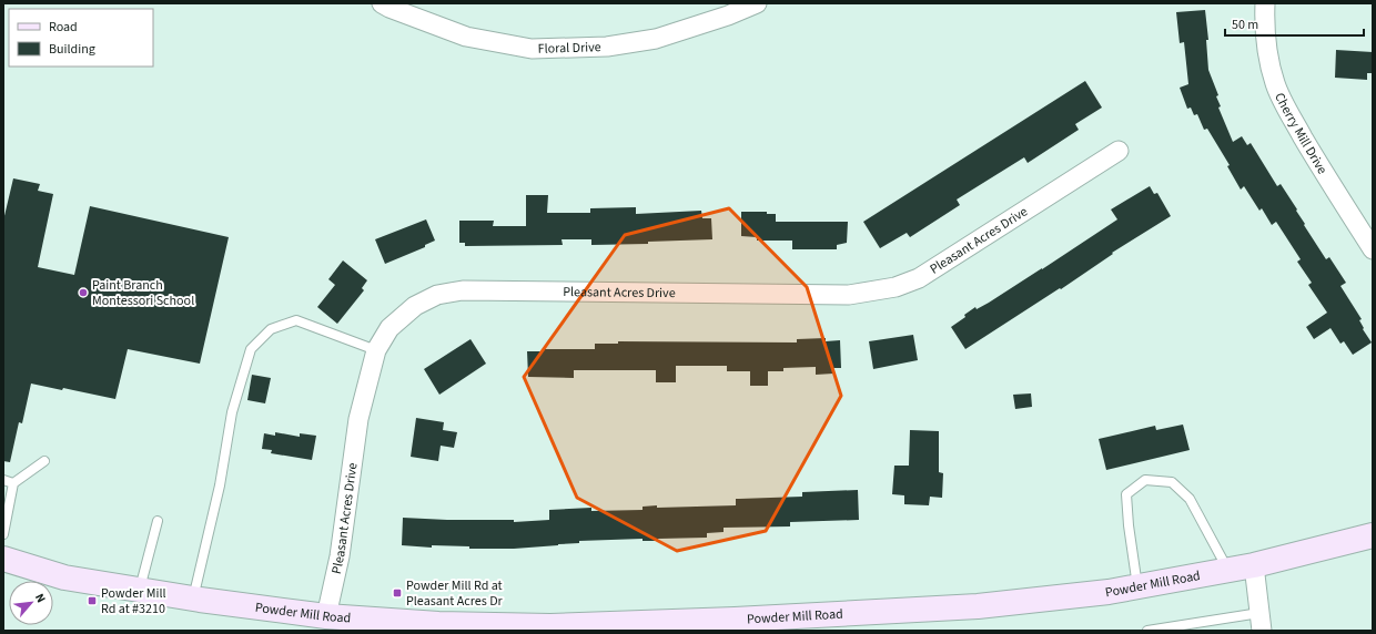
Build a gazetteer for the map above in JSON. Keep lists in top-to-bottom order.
{
  "streets": {
    "main road": ["Powder Mill Road"],
    "street": ["Floral Drive", "Cherry Mill Drive", "Pleasant Acres Drive"]
  },
  "crossings": [
    ["Pleasant Acres Drive", "Powder Mill Road"]
  ],
  "places": {
    "other": ["Paint Branch Montessori School"],
    "transit": ["Powder Mill Rd at Pleasant Acres Dr", "Powder Mill Rd at #3210"]
  },
  "legend": ["Road", "Building"],
  "scale_bar": "50 m",
  "north": "top right"
}
